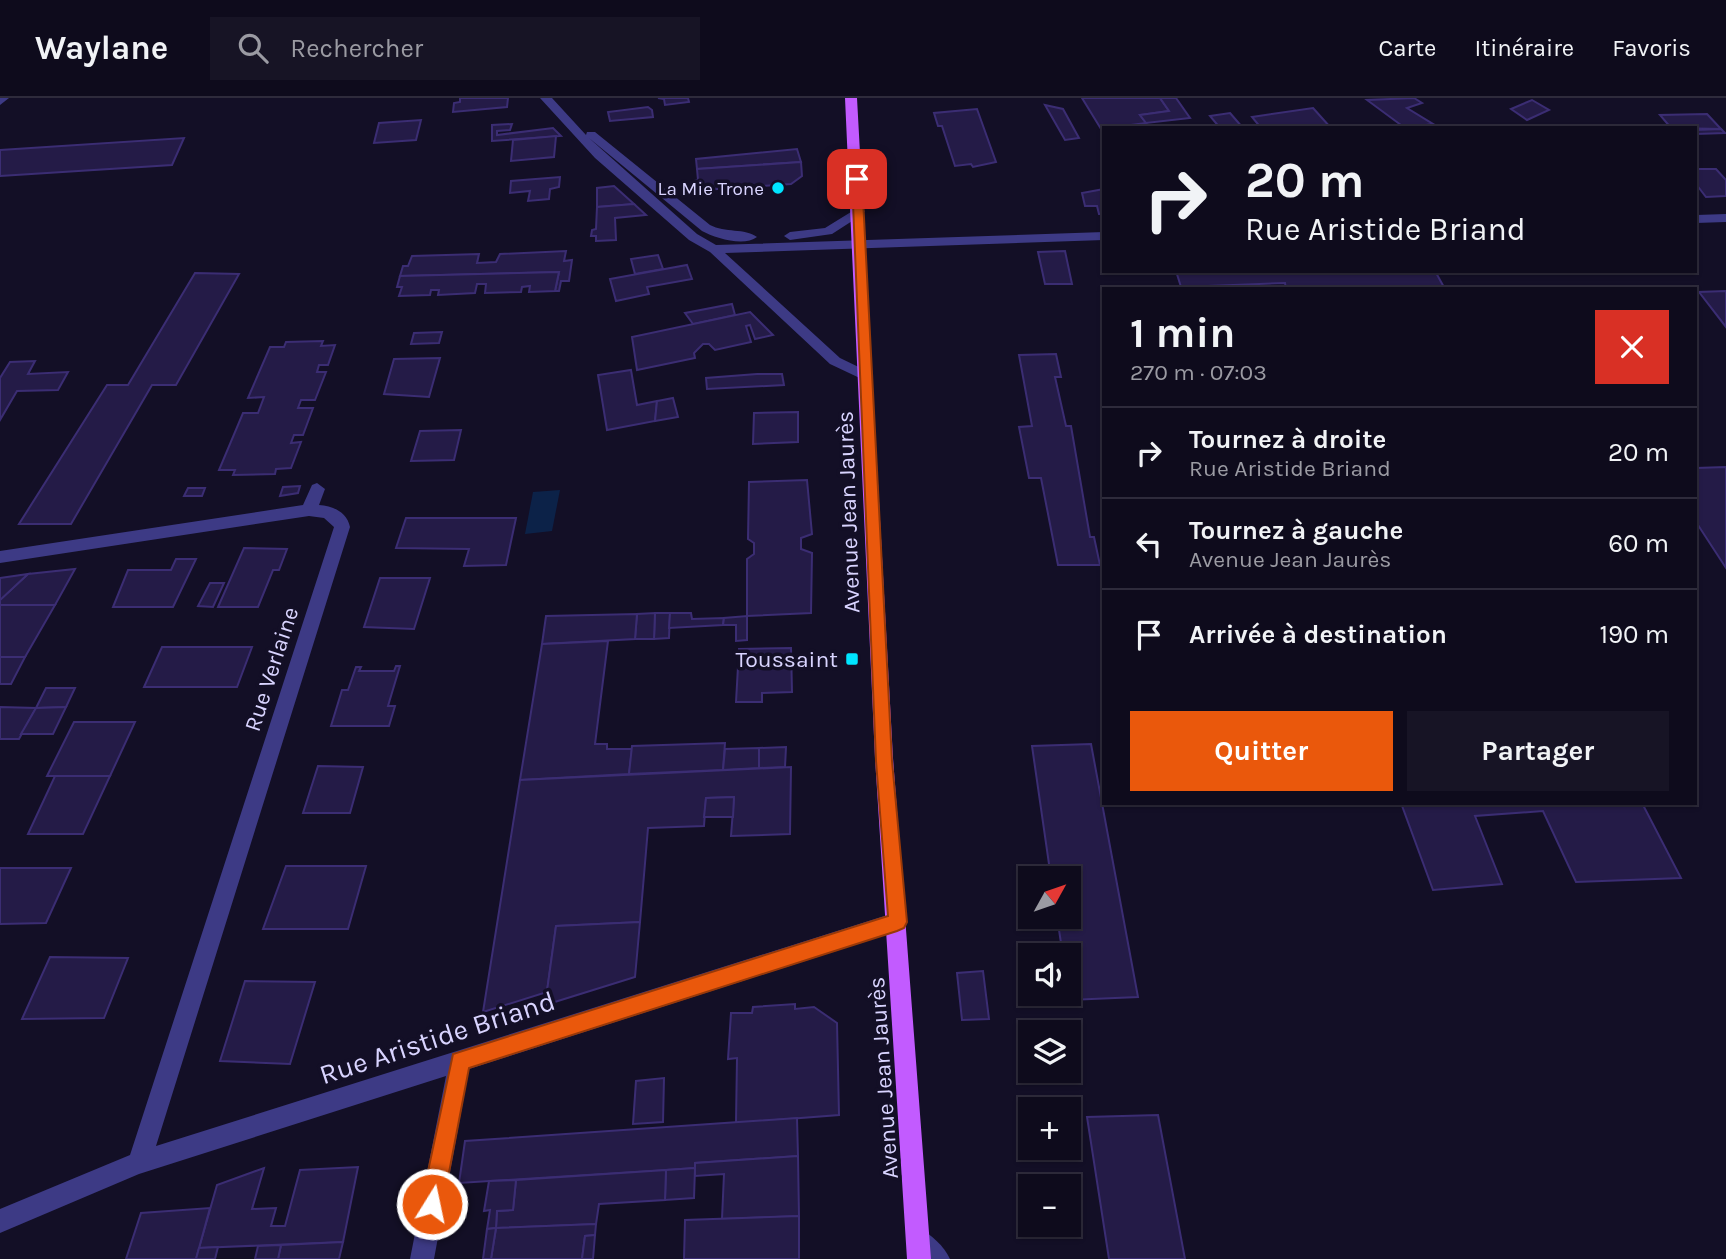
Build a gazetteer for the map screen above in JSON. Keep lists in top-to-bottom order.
{
  "streets": {
    "main road": ["Avenue Jean Jaurès"],
    "street": ["Rue Verlaine", "Rue Aristide Briand"]
  },
  "crossings": [
    ["Avenue Jean Jaurès", "Rue Aristide Briand"],
    ["Rue Verlaine", "Rue Aristide Briand"]
  ],
  "places": {
    "other": ["La Mie Trone"],
    "transit": ["Toussaint"]
  },
  "north": "top right",
  "page": {
    "header": "Waylane",
    "search": "Rechercher",
    "nav": ["Carte", "Itinéraire", "Favoris"],
    "turn": ["20 m", "Rue Aristide Briand"],
    "heading": ["1 min", "270 m · 07:03"],
    "list": [
      {
        "name": "Tournez à droite",
        "note": "Rue Aristide Briand",
        "value": "20 m"
      },
      {
        "name": "Tournez à gauche",
        "note": "Avenue Jean Jaurès",
        "value": "60 m"
      },
      {
        "name": "Arrivée à destination",
        "value": "190 m"
      }
    ],
    "buttons": ["Quitter", "Partager"],
    "map_buttons": ["+", "−"]
  }
}
